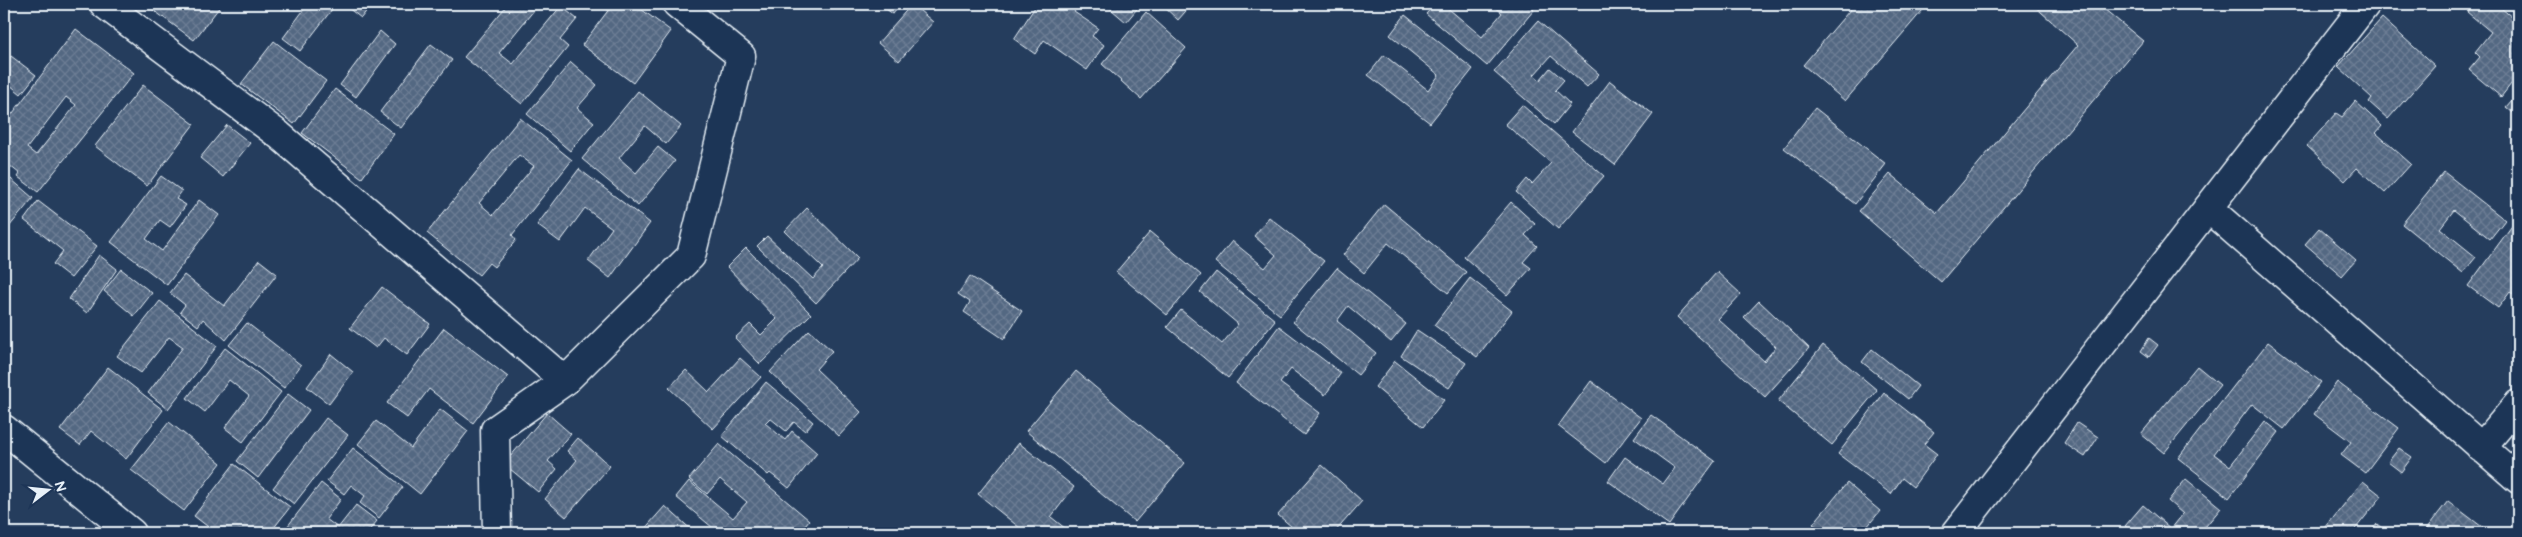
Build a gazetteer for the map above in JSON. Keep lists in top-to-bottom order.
{
  "north": "right"
}
